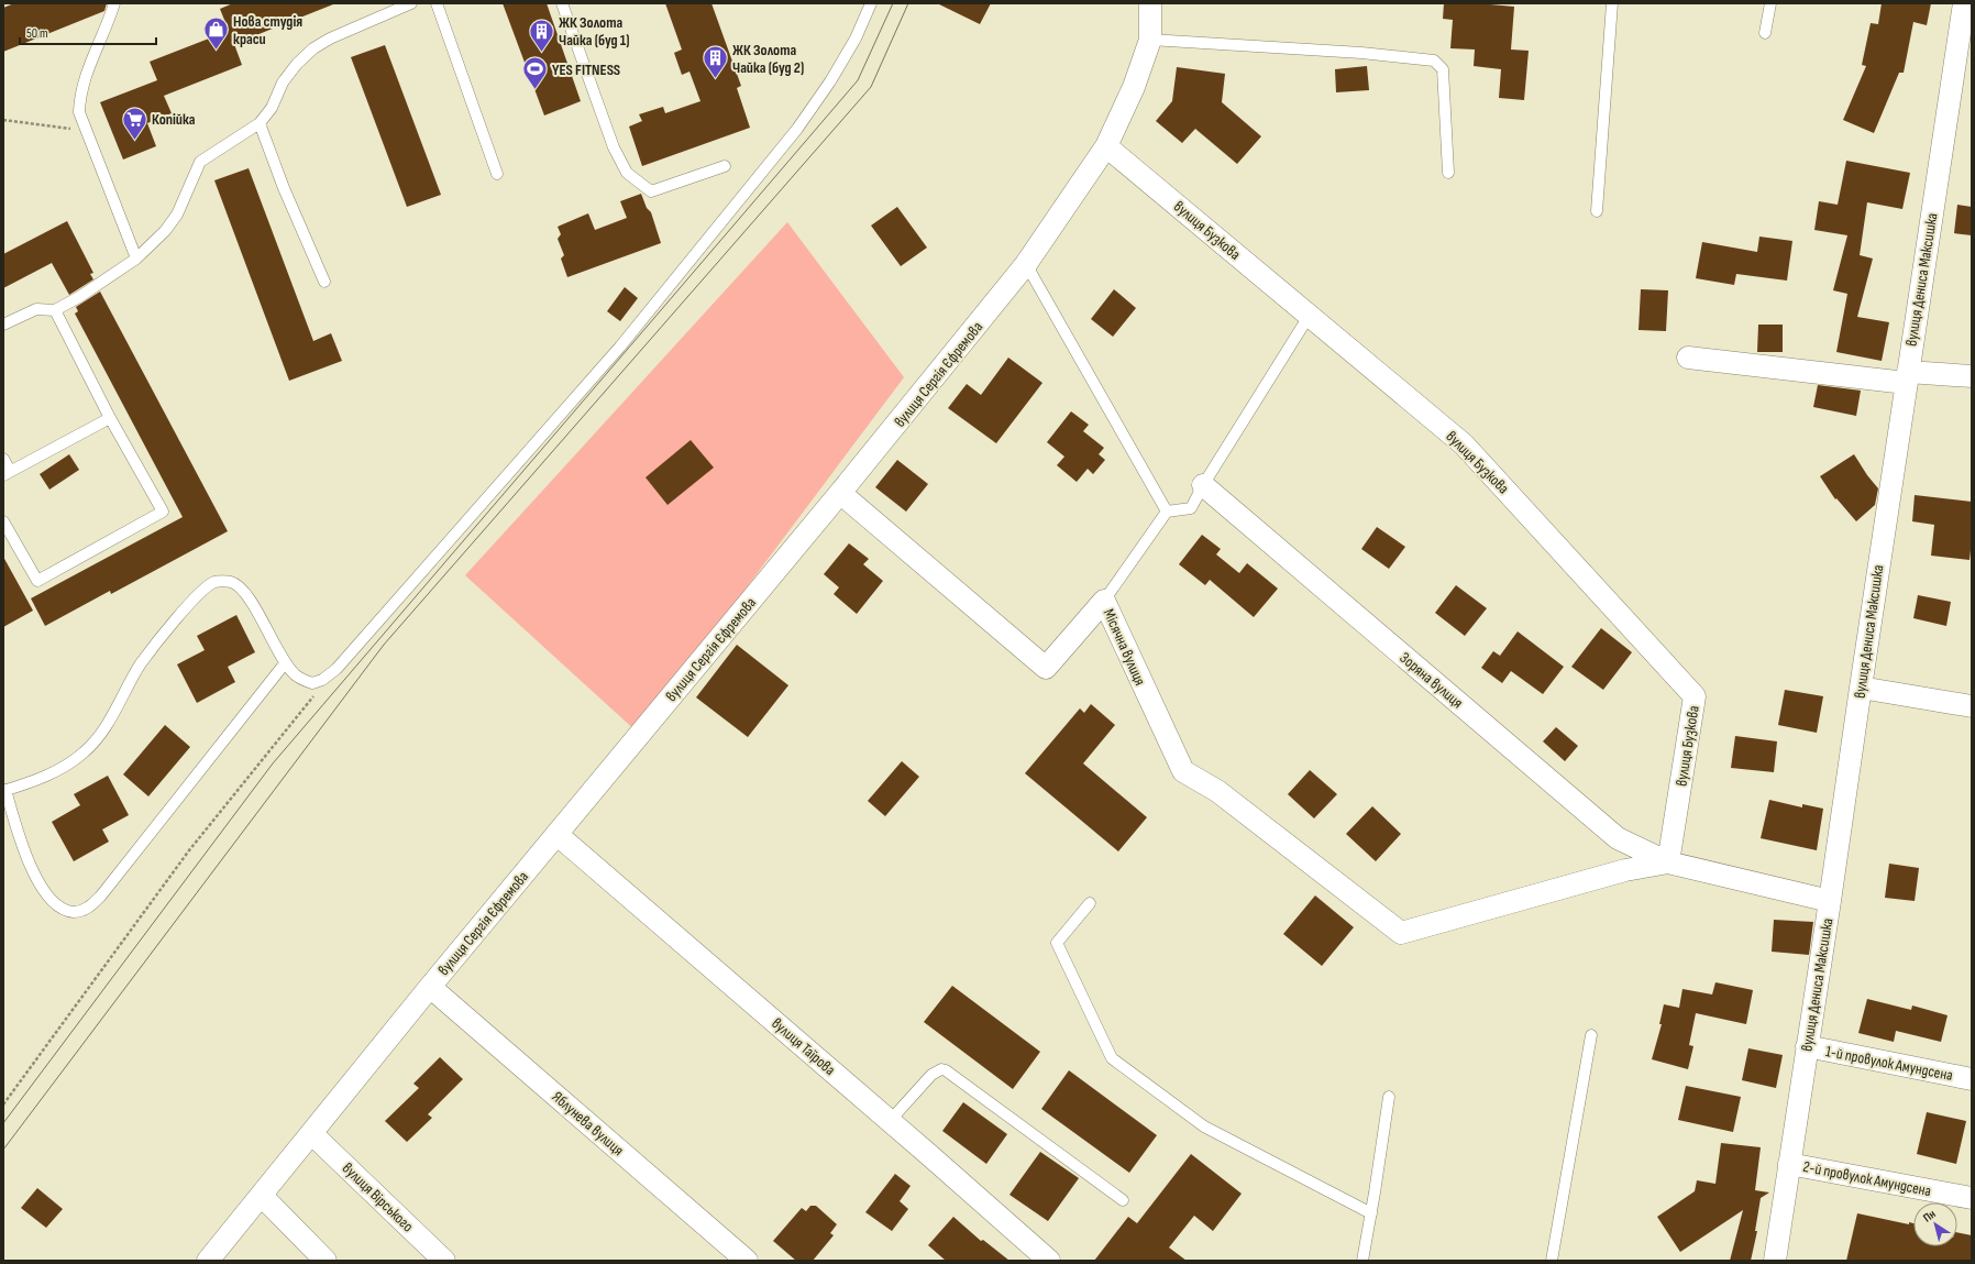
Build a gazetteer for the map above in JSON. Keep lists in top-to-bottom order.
{
  "streets": {
    "street": [
      "вулиця Бузкова",
      "вулиця Дениса Максишка",
      "вулиця Сергія Єфремова",
      "Місячна вулиця",
      "Зоряна вулиця",
      "вулиця Таїрова",
      "1-й провулок Амундсена",
      "Яблунева вулиця",
      "2-й провулок Амундсена",
      "вулиця Вірського"
    ]
  },
  "crossings": [
    ["вулиця Бузкова", "вулиця Сергія Єфремова"],
    ["вулиця Бузкова", "Місячна вулиця"],
    ["вулиця Бузкова", "Зоряна вулиця"],
    ["вулиця Дениса Максишка", "1-й провулок Амундсена"],
    ["вулиця Дениса Максишка", "2-й провулок Амундсена"],
    ["вулиця Сергія Єфремова", "Місячна вулиця"],
    ["вулиця Сергія Єфремова", "вулиця Таїрова"],
    ["вулиця Сергія Єфремова", "Яблунева вулиця"],
    ["вулиця Сергія Єфремова", "вулиця Вірського"],
    ["Місячна вулиця", "Зоряна вулиця"]
  ],
  "places": {
    "shop": ["Нова студія краси"],
    "building": ["ЖК Золота Чайка (буд 1)", "ЖК Золота Чайка (буд 2)"],
    "sports": ["YES FITNESS"],
    "supermarket": ["Копійка"]
  },
  "scale_bar": "50 m",
  "north": "top left"
}
